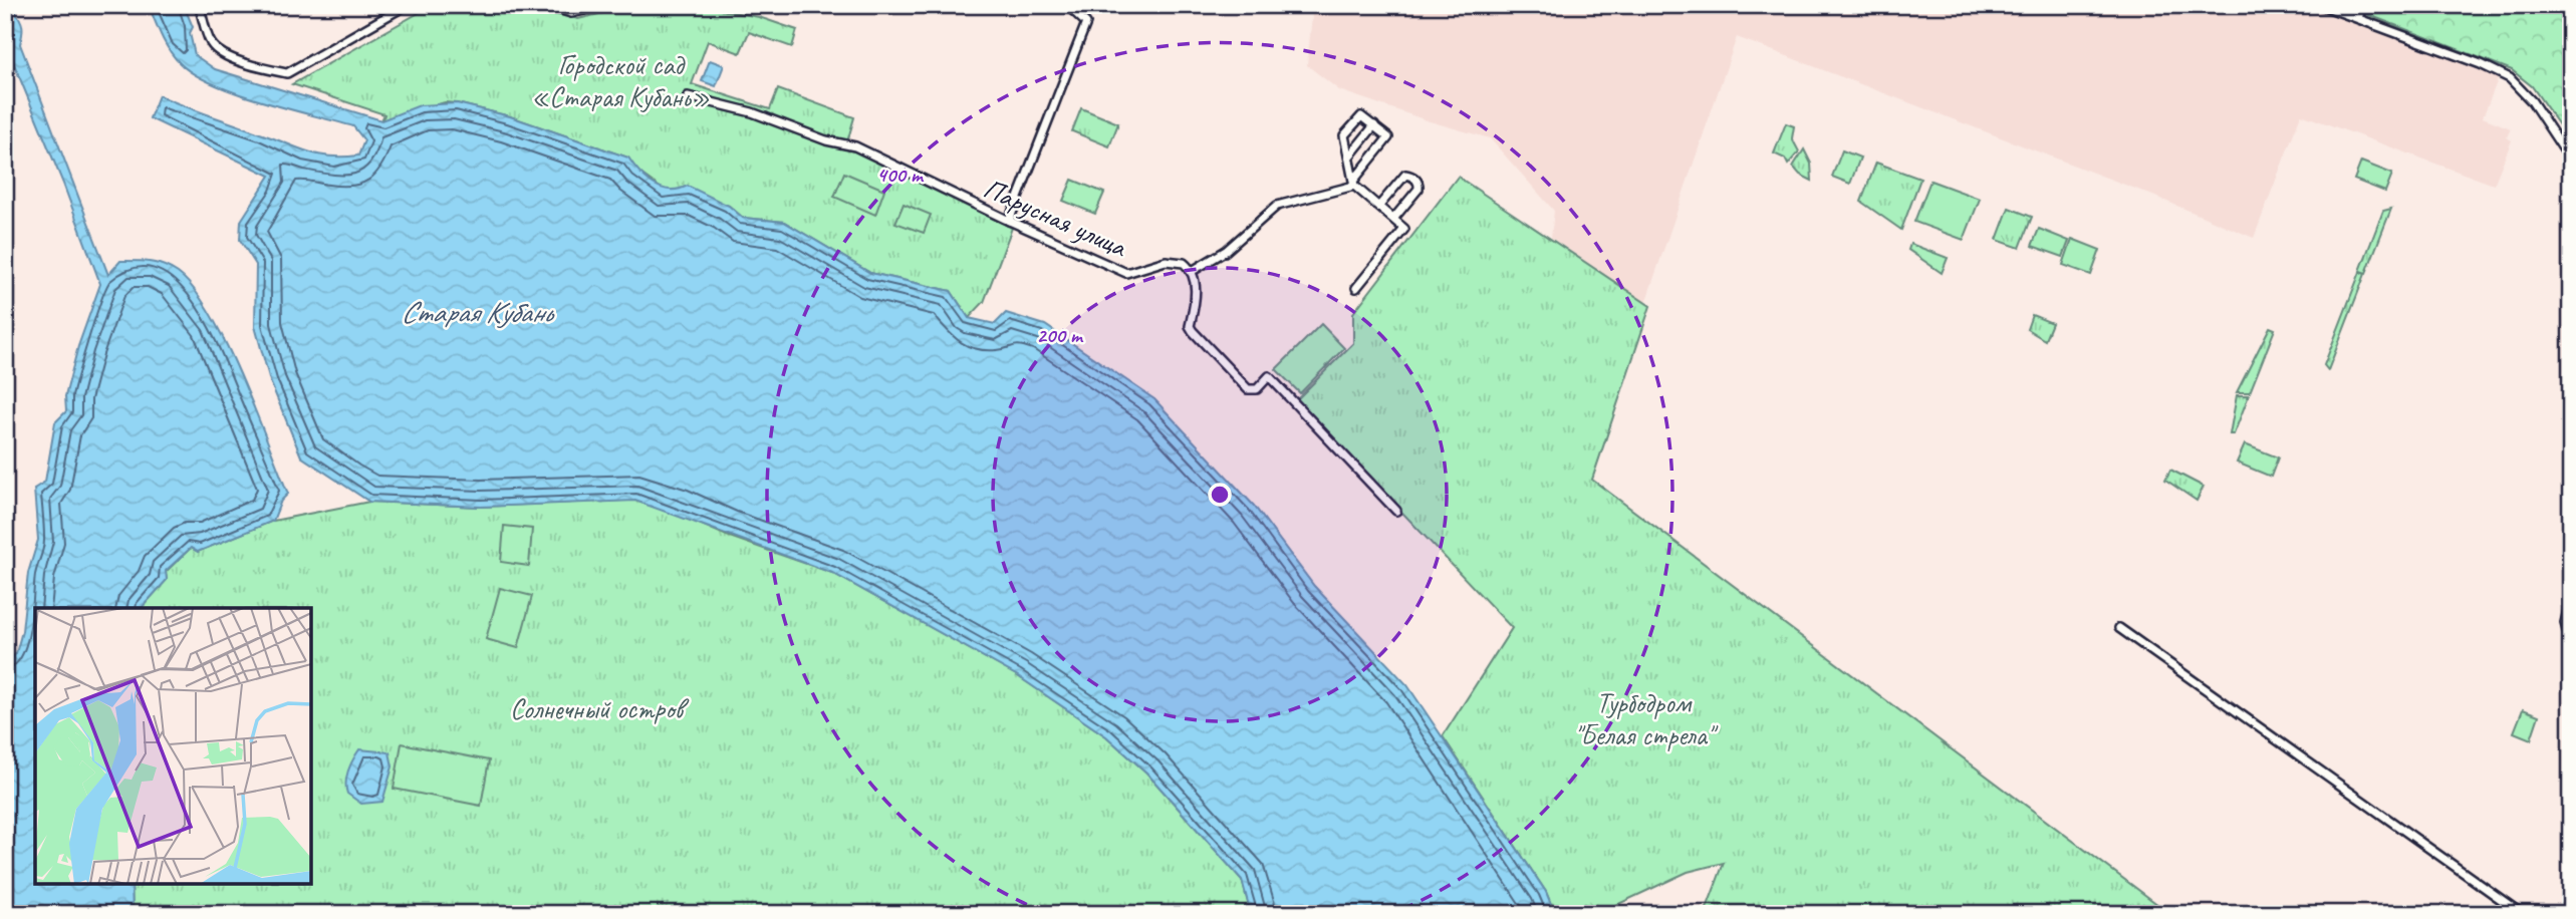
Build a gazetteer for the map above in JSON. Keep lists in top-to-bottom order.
{
  "streets": {
    "street": ["Парусная улица"]
  },
  "water": ["Старая Кубань"],
  "parks": ["Городской сад «Старая Кубань»", "Турбодром \"Белая стрела\"", "Солнечный остров"],
  "rings": ["400 m", "200 m"]
}
